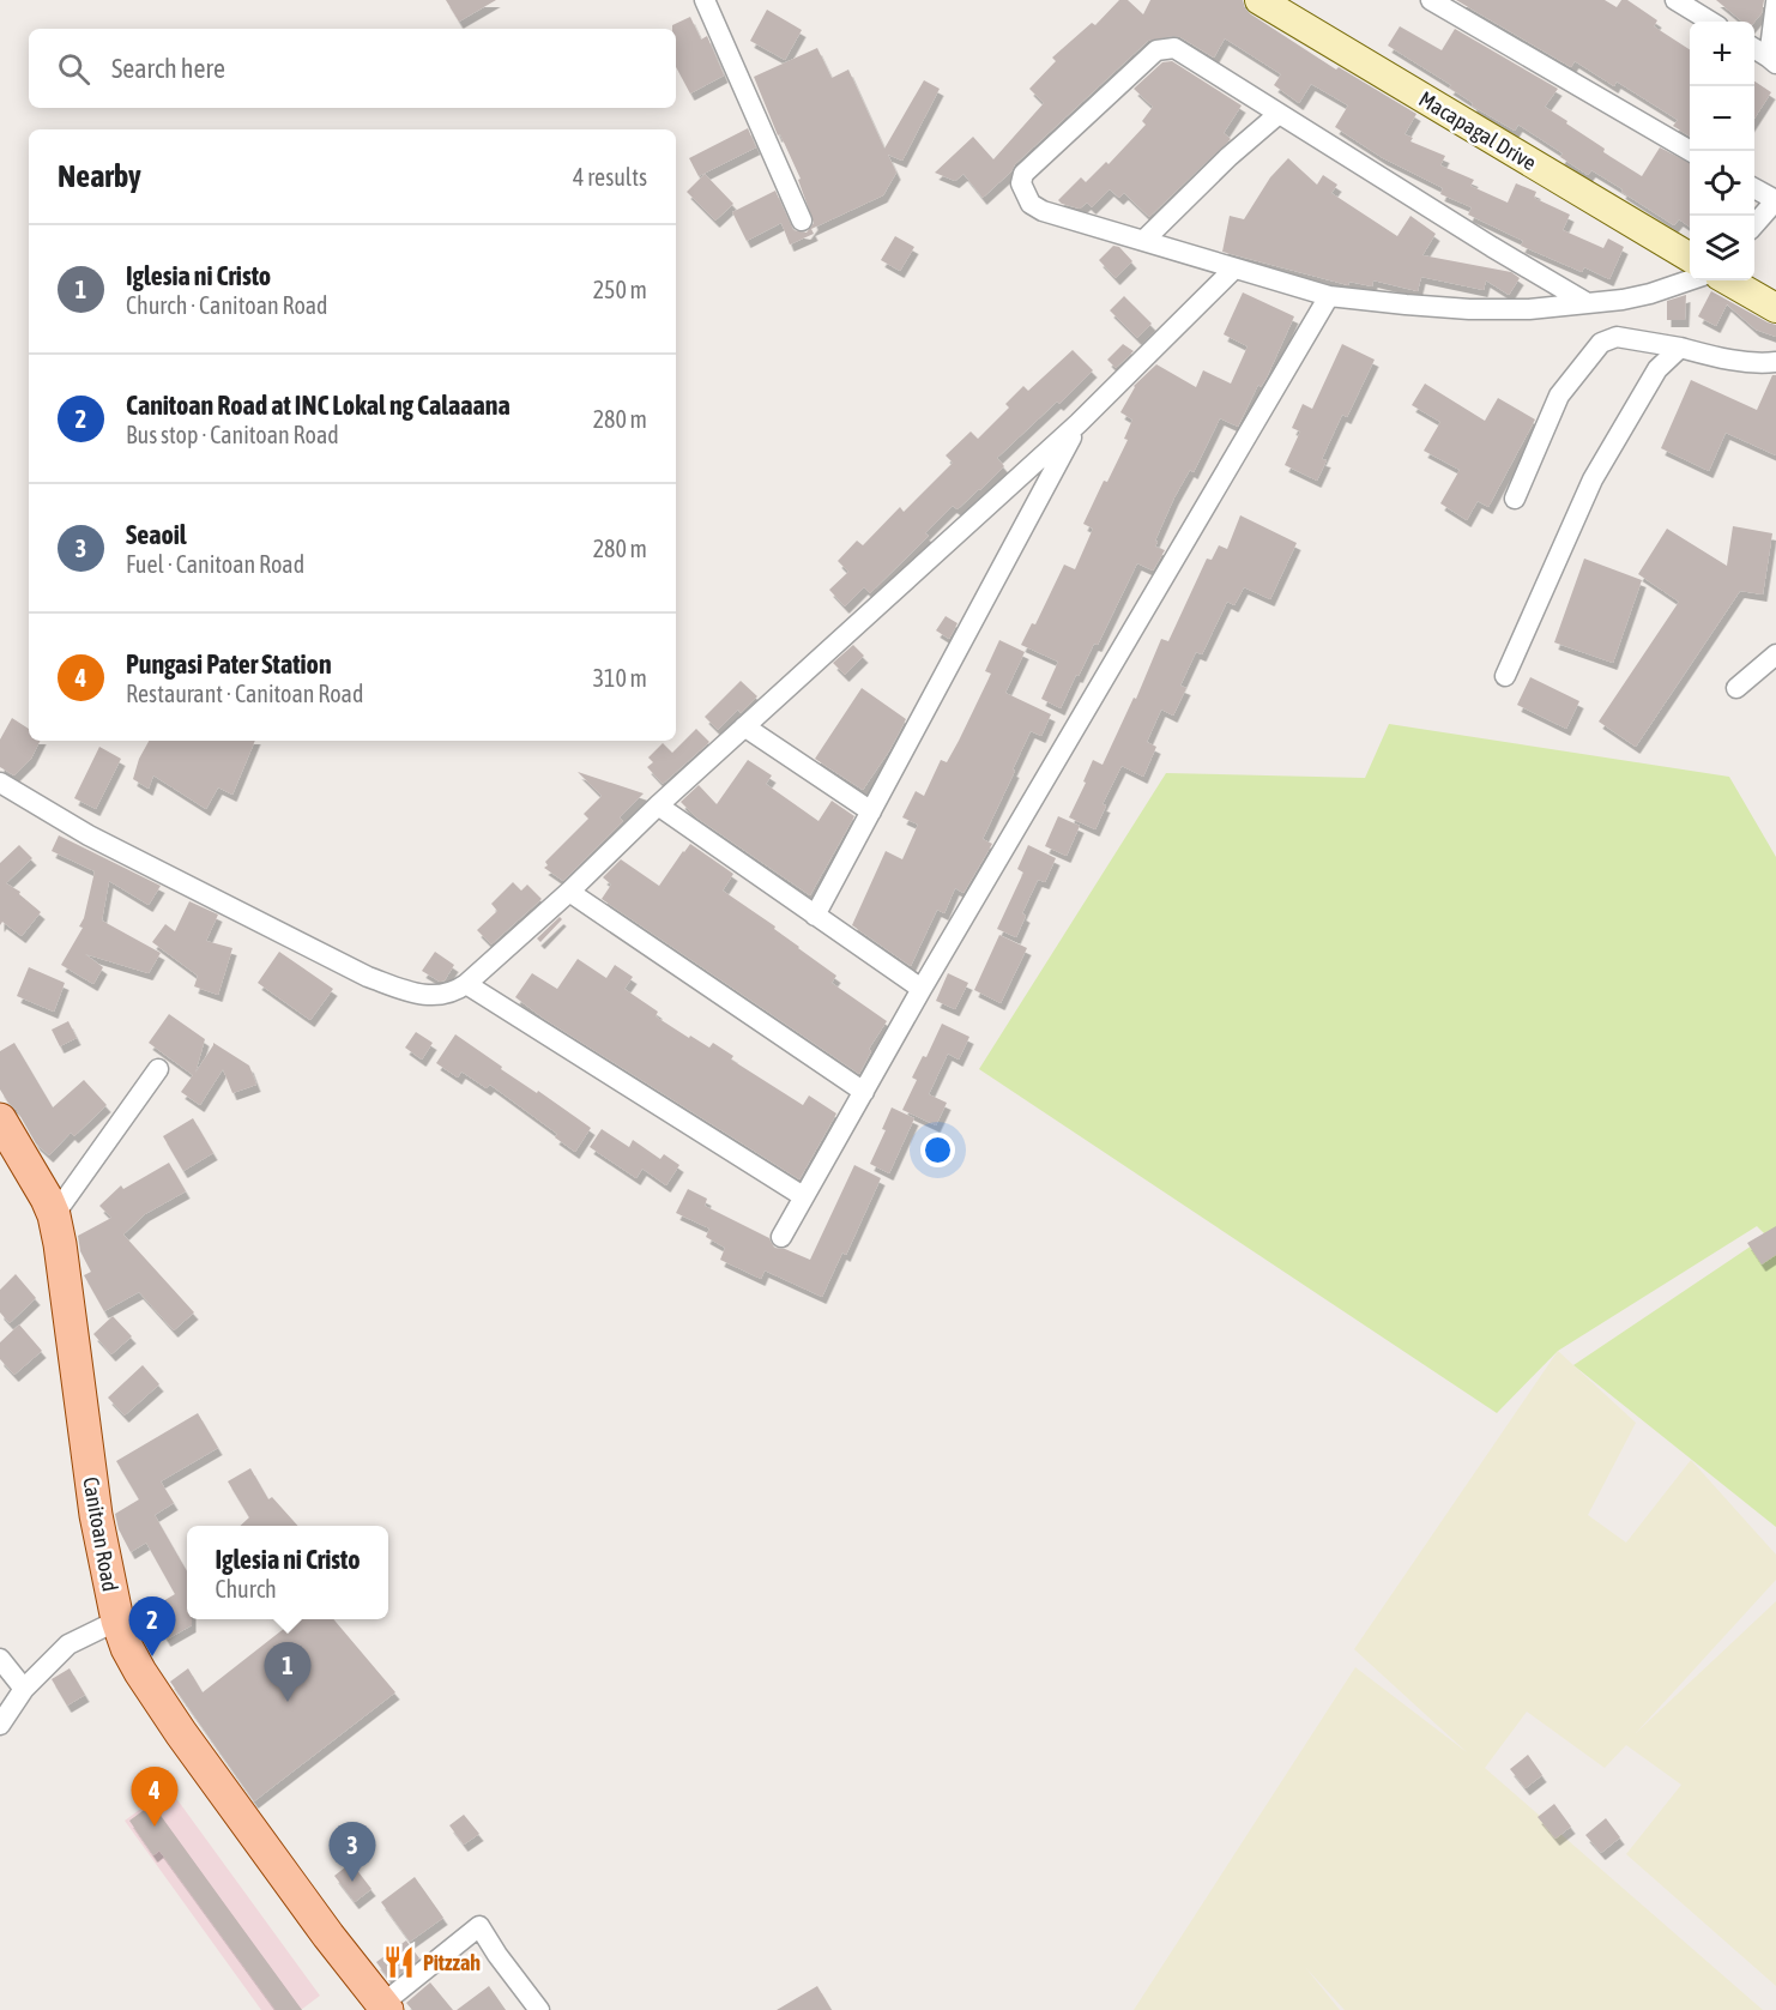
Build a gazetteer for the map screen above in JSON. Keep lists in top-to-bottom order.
{
  "streets": {
    "main road": ["Macapagal Drive", "Canitoan Road"]
  },
  "places": {
    "restaurant": ["Pitzzah"]
  },
  "page": {
    "map_buttons": ["+", "−"],
    "search": "Search here",
    "heading": ["Nearby", "4 results"],
    "list": [
      {
        "mark": "1",
        "name": "Iglesia ni Cristo",
        "note": "Church · Canitoan Road",
        "value": "250 m"
      },
      {
        "mark": "2",
        "name": "Canitoan Road at INC Lokal ng Calaaana",
        "note": "Bus stop · Canitoan Road",
        "value": "280 m"
      },
      {
        "mark": "3",
        "name": "Seaoil",
        "note": "Fuel · Canitoan Road",
        "value": "280 m"
      },
      {
        "mark": "4",
        "name": "Pungasi Pater Station",
        "note": "Restaurant · Canitoan Road",
        "value": "310 m"
      }
    ],
    "popup": ["Iglesia ni Cristo", "Church"],
    "pins": [
      "2",
      "1",
      "4",
      "3"
    ]
  }
}
